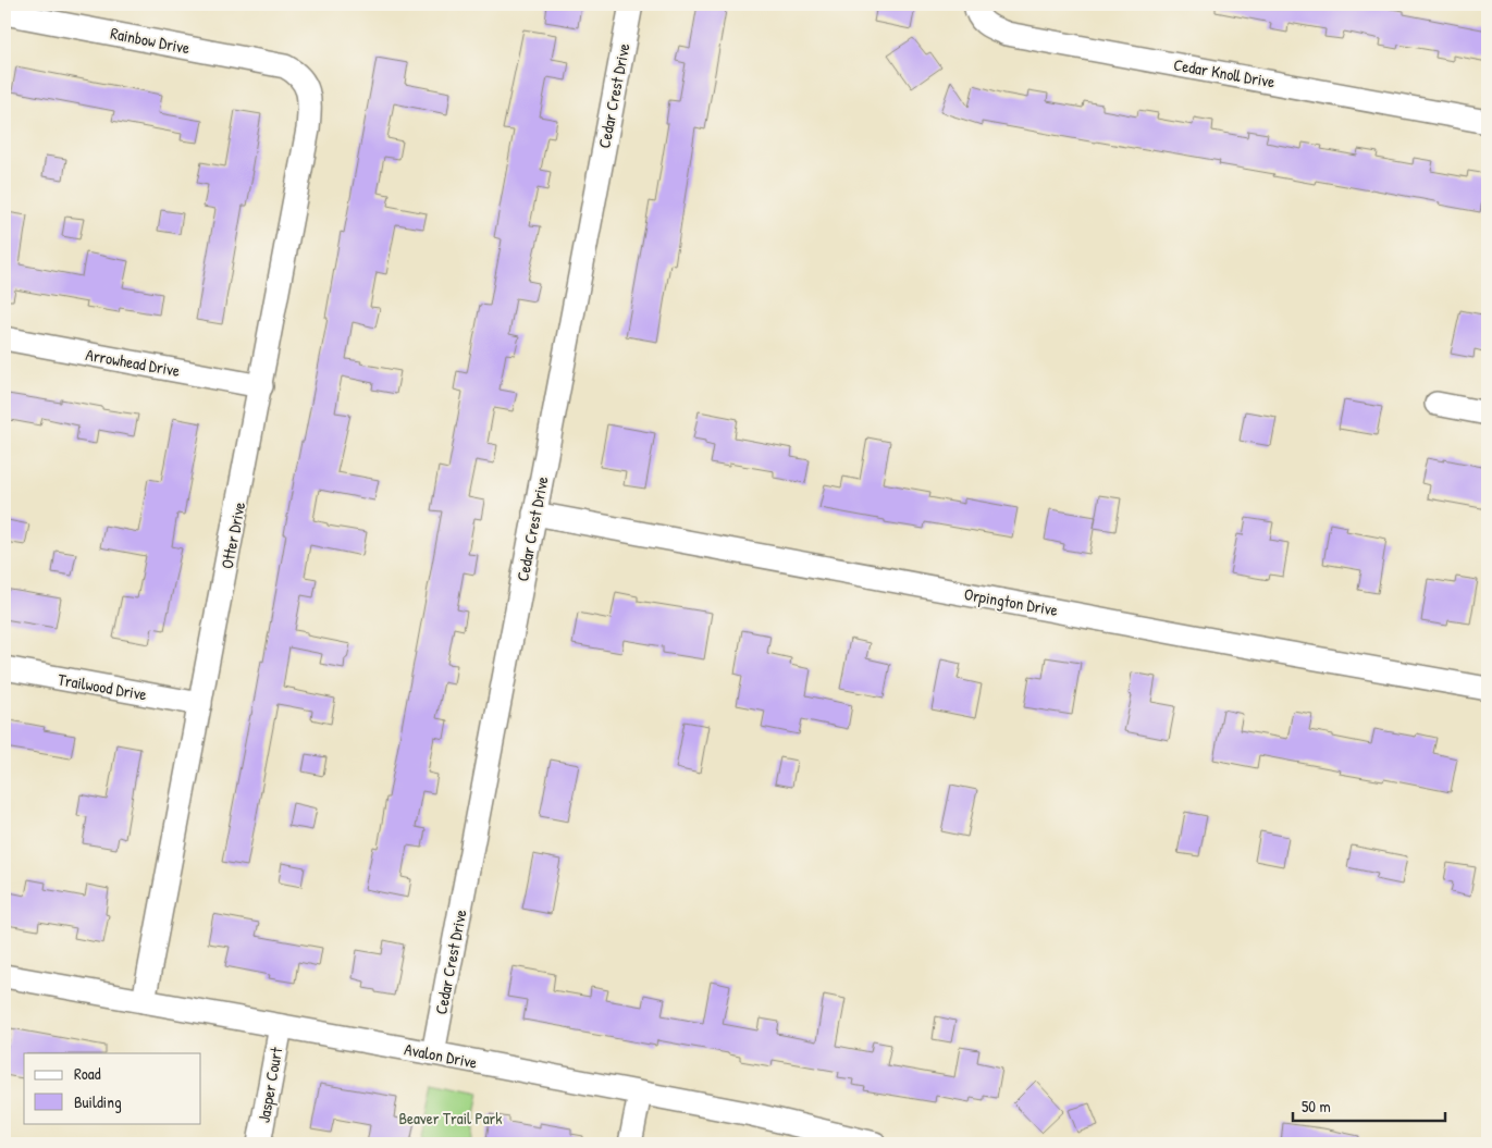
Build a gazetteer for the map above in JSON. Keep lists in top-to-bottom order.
{
  "streets": {
    "street": [
      "Rainbow Drive",
      "Cedar Knoll Drive",
      "Cedar Crest Drive",
      "Arrowhead Drive",
      "Otter Drive",
      "Orpington Drive",
      "Trailwood Drive",
      "Avalon Drive",
      "Jasper Court"
    ]
  },
  "crossings": [
    ["Rainbow Drive", "Otter Drive"],
    ["Cedar Crest Drive", "Orpington Drive"],
    ["Cedar Crest Drive", "Avalon Drive"],
    ["Arrowhead Drive", "Otter Drive"],
    ["Otter Drive", "Trailwood Drive"],
    ["Otter Drive", "Avalon Drive"],
    ["Avalon Drive", "Jasper Court"]
  ],
  "parks": ["Beaver Trail Park"],
  "legend": ["Road", "Building"],
  "scale_bar": "50 m"
}
